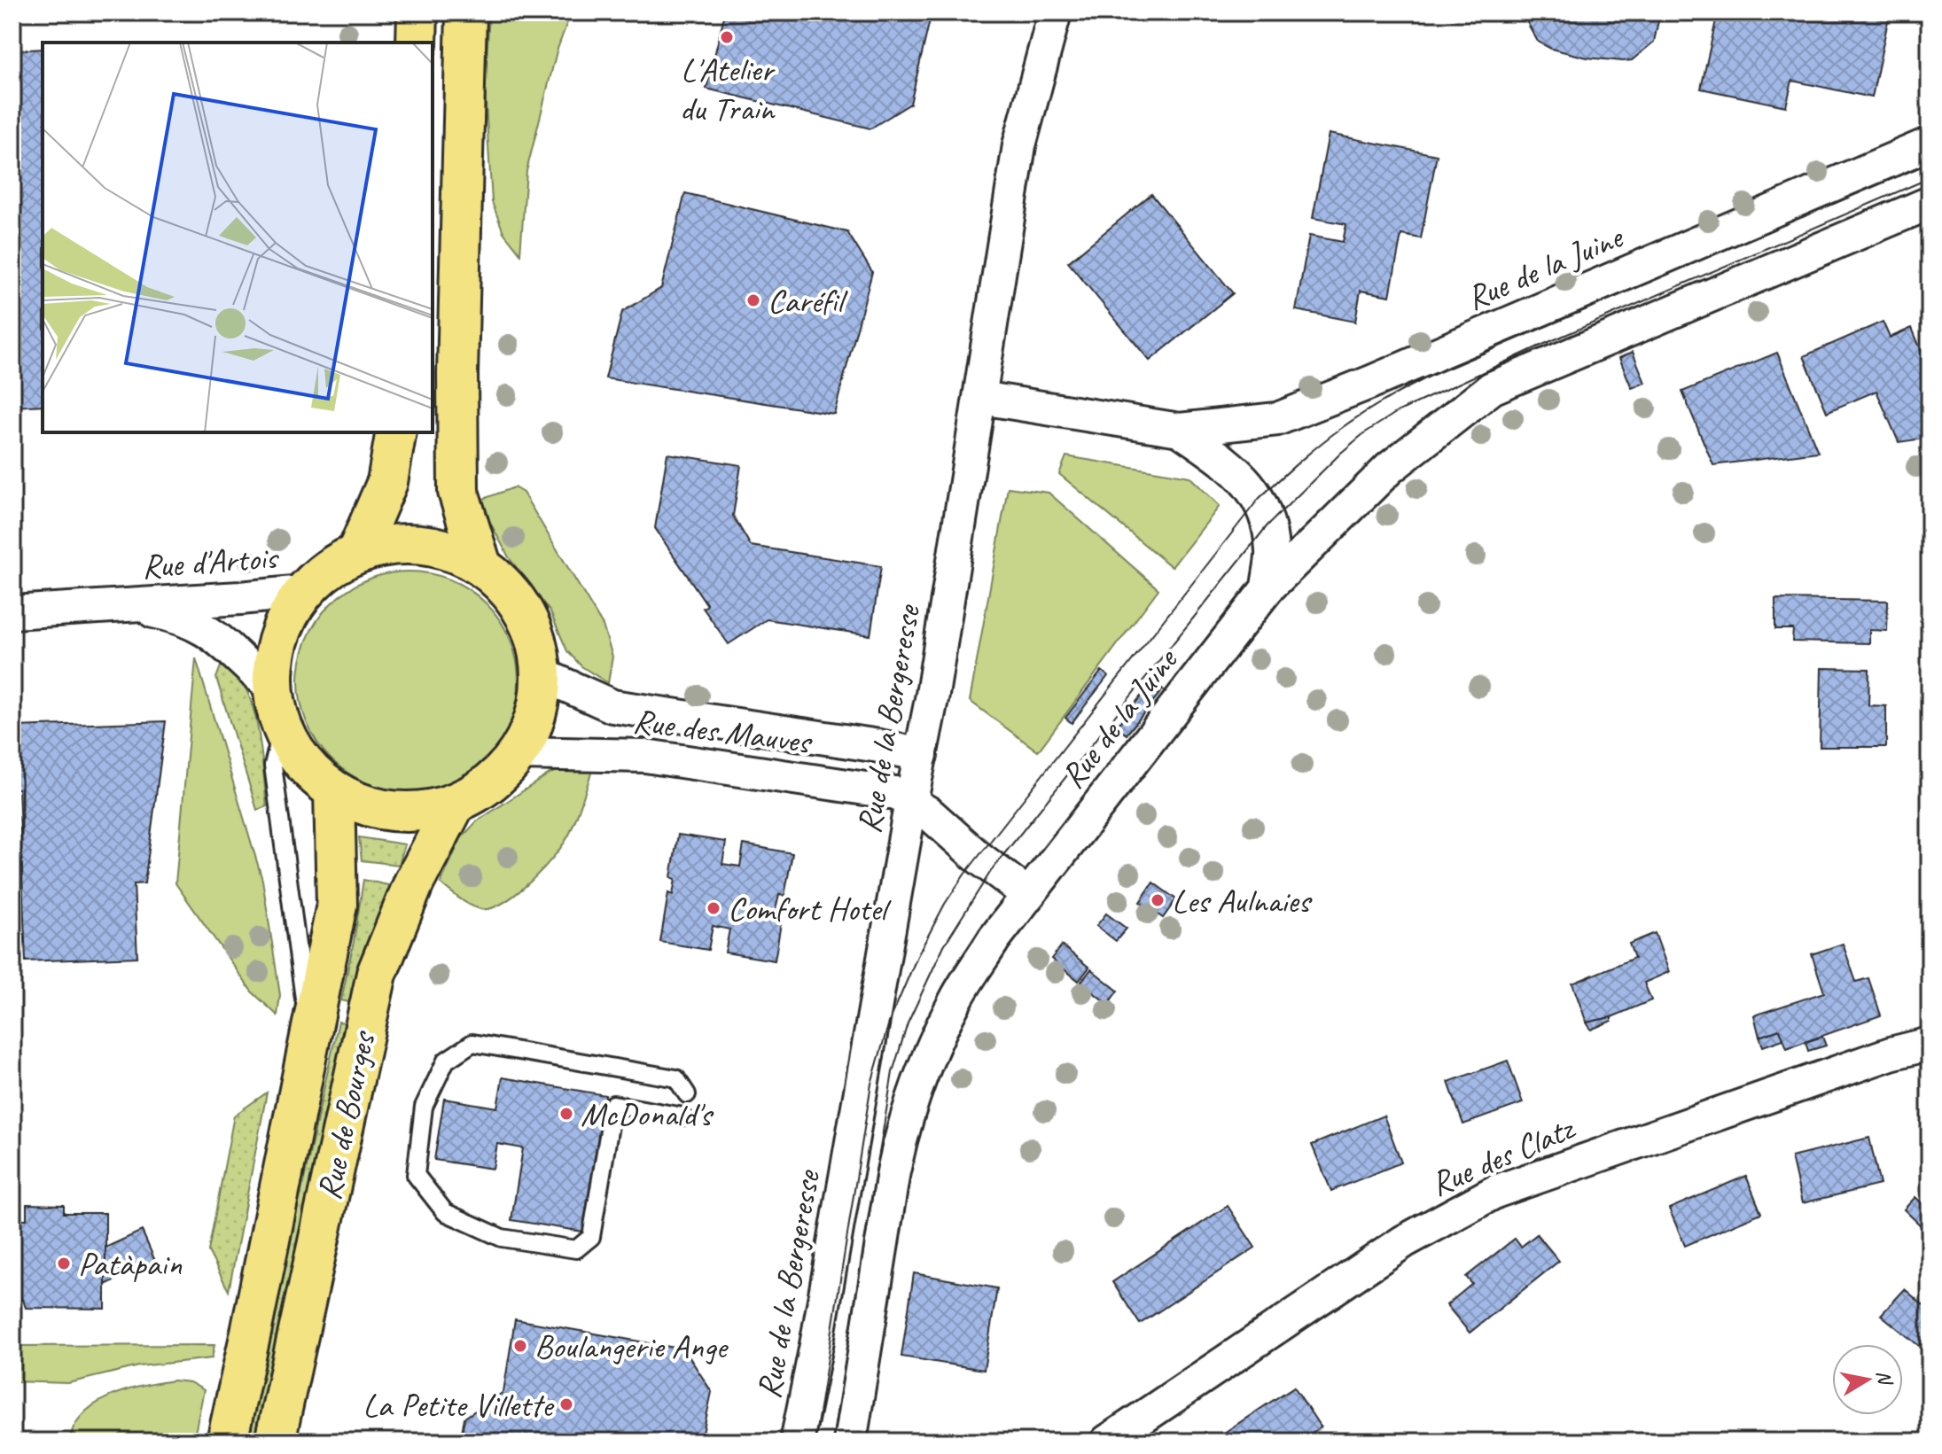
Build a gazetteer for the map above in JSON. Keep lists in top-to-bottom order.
{
  "streets": {
    "main road": ["Rue de Bourges"],
    "street": [
      "Rue de la Juine",
      "Rue d'Artois",
      "Rue de la Bergeresse",
      "Rue des Mauves",
      "Rue des Clatz"
    ]
  },
  "crossings": [
    ["Rue de la Juine", "Rue de la Bergeresse"],
    ["Rue de la Juine", "Rue des Mauves"],
    ["Rue de la Bergeresse", "Rue des Mauves"]
  ],
  "places": [
    "L'Atelier du Train",
    "Caréfil",
    "Les Aulnaies",
    "Comfort Hotel",
    "McDonald's",
    "Patàpain",
    "Boulangerie Ange",
    "La Petite Villette"
  ],
  "north": "right"
}
